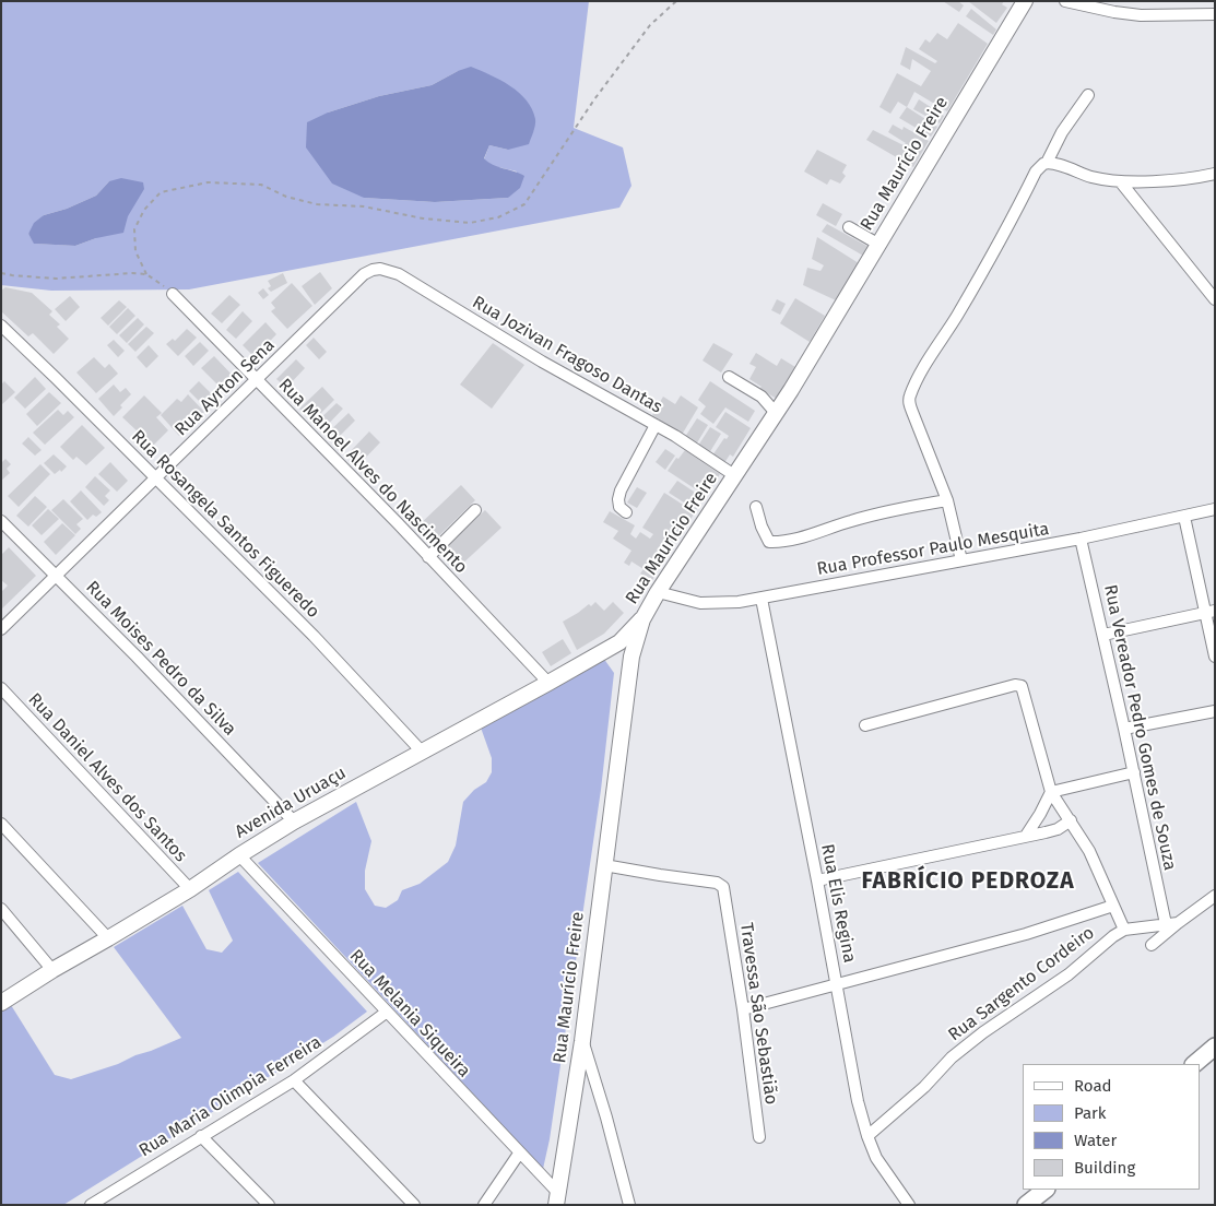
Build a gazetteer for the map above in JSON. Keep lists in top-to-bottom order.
{
  "streets": {
    "street": [
      "Rua Maurício Freire",
      "Rua Jozivan Fragoso Dantas",
      "Rua Ayrton Sena",
      "Rua Manoel Alves do Nascimento",
      "Rua Rosangela Santos Figueredo",
      "Rua Professor Paulo Mesquita",
      "Rua Moises Pedro da Silva",
      "Rua Vereador Pedro Gomes de Souza",
      "Rua Daniel Alves dos Santos",
      "Avenida Uruaçu",
      "Rua Elis Regina",
      "Rua Sargento Cordeiro",
      "Rua Melania Siqueira",
      "Travessa São Sebastião",
      "Rua Maria Olimpia Ferreira"
    ]
  },
  "crossings": [
    ["Rua Maurício Freire", "Rua Jozivan Fragoso Dantas"],
    ["Rua Maurício Freire", "Rua Professor Paulo Mesquita"],
    ["Rua Maurício Freire", "Avenida Uruaçu"],
    ["Rua Maurício Freire", "Rua Melania Siqueira"],
    ["Rua Maurício Freire", "Travessa São Sebastião"],
    ["Rua Jozivan Fragoso Dantas", "Rua Ayrton Sena"],
    ["Rua Ayrton Sena", "Rua Manoel Alves do Nascimento"],
    ["Rua Ayrton Sena", "Rua Rosangela Santos Figueredo"],
    ["Rua Ayrton Sena", "Rua Moises Pedro da Silva"],
    ["Rua Manoel Alves do Nascimento", "Avenida Uruaçu"],
    ["Rua Rosangela Santos Figueredo", "Avenida Uruaçu"],
    ["Rua Professor Paulo Mesquita", "Rua Vereador Pedro Gomes de Souza"],
    ["Rua Professor Paulo Mesquita", "Rua Elis Regina"],
    ["Rua Moises Pedro da Silva", "Avenida Uruaçu"],
    ["Rua Vereador Pedro Gomes de Souza", "Rua Sargento Cordeiro"],
    ["Rua Daniel Alves dos Santos", "Avenida Uruaçu"],
    ["Avenida Uruaçu", "Rua Melania Siqueira"],
    ["Rua Elis Regina", "Rua Sargento Cordeiro"],
    ["Rua Melania Siqueira", "Rua Maria Olimpia Ferreira"]
  ],
  "districts": ["FABRÍCIO PEDROZA"],
  "legend": [
    "Road",
    "Park",
    "Water",
    "Building"
  ]
}
